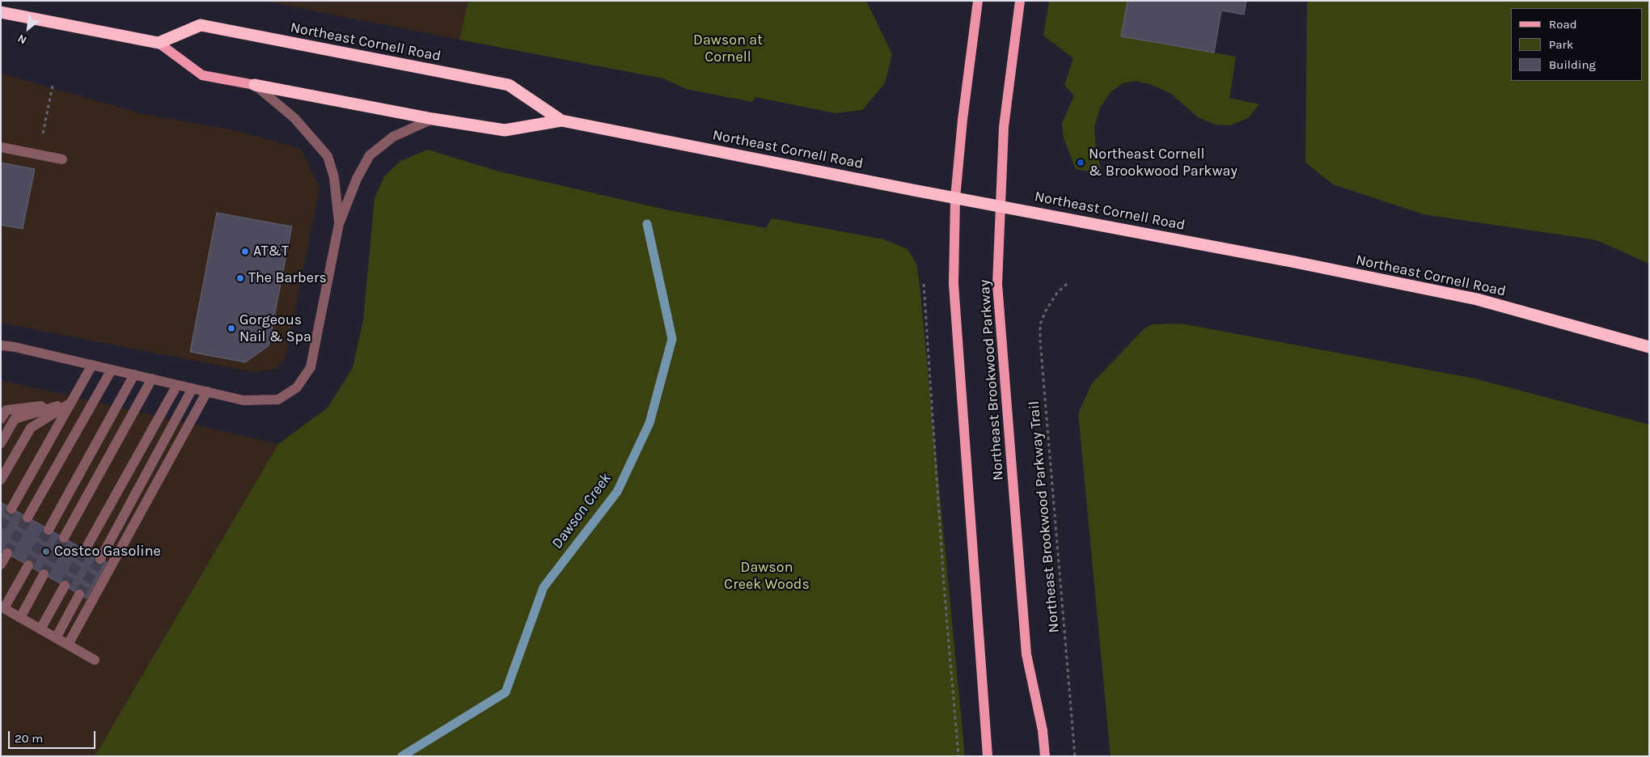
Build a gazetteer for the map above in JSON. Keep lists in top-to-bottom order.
{
  "streets": {
    "highway": ["Northeast Cornell Road"],
    "main road": ["Northeast Brookwood Parkway"],
    "path": ["Northeast Brookwood Parkway Trail"]
  },
  "crossings": [
    ["Northeast Cornell Road", "Northeast Brookwood Parkway"]
  ],
  "water": ["Dawson Creek"],
  "parks": ["Dawson at Cornell", "Dawson Creek Woods"],
  "places": [
    "Northeast Cornell & Brookwood Parkway",
    "AT&T",
    "The Barbers",
    "Gorgeous Nail & Spa",
    "Costco Gasoline"
  ],
  "legend": ["Road", "Park", "Building"],
  "scale_bar": "20 m",
  "north": "bottom left"
}
